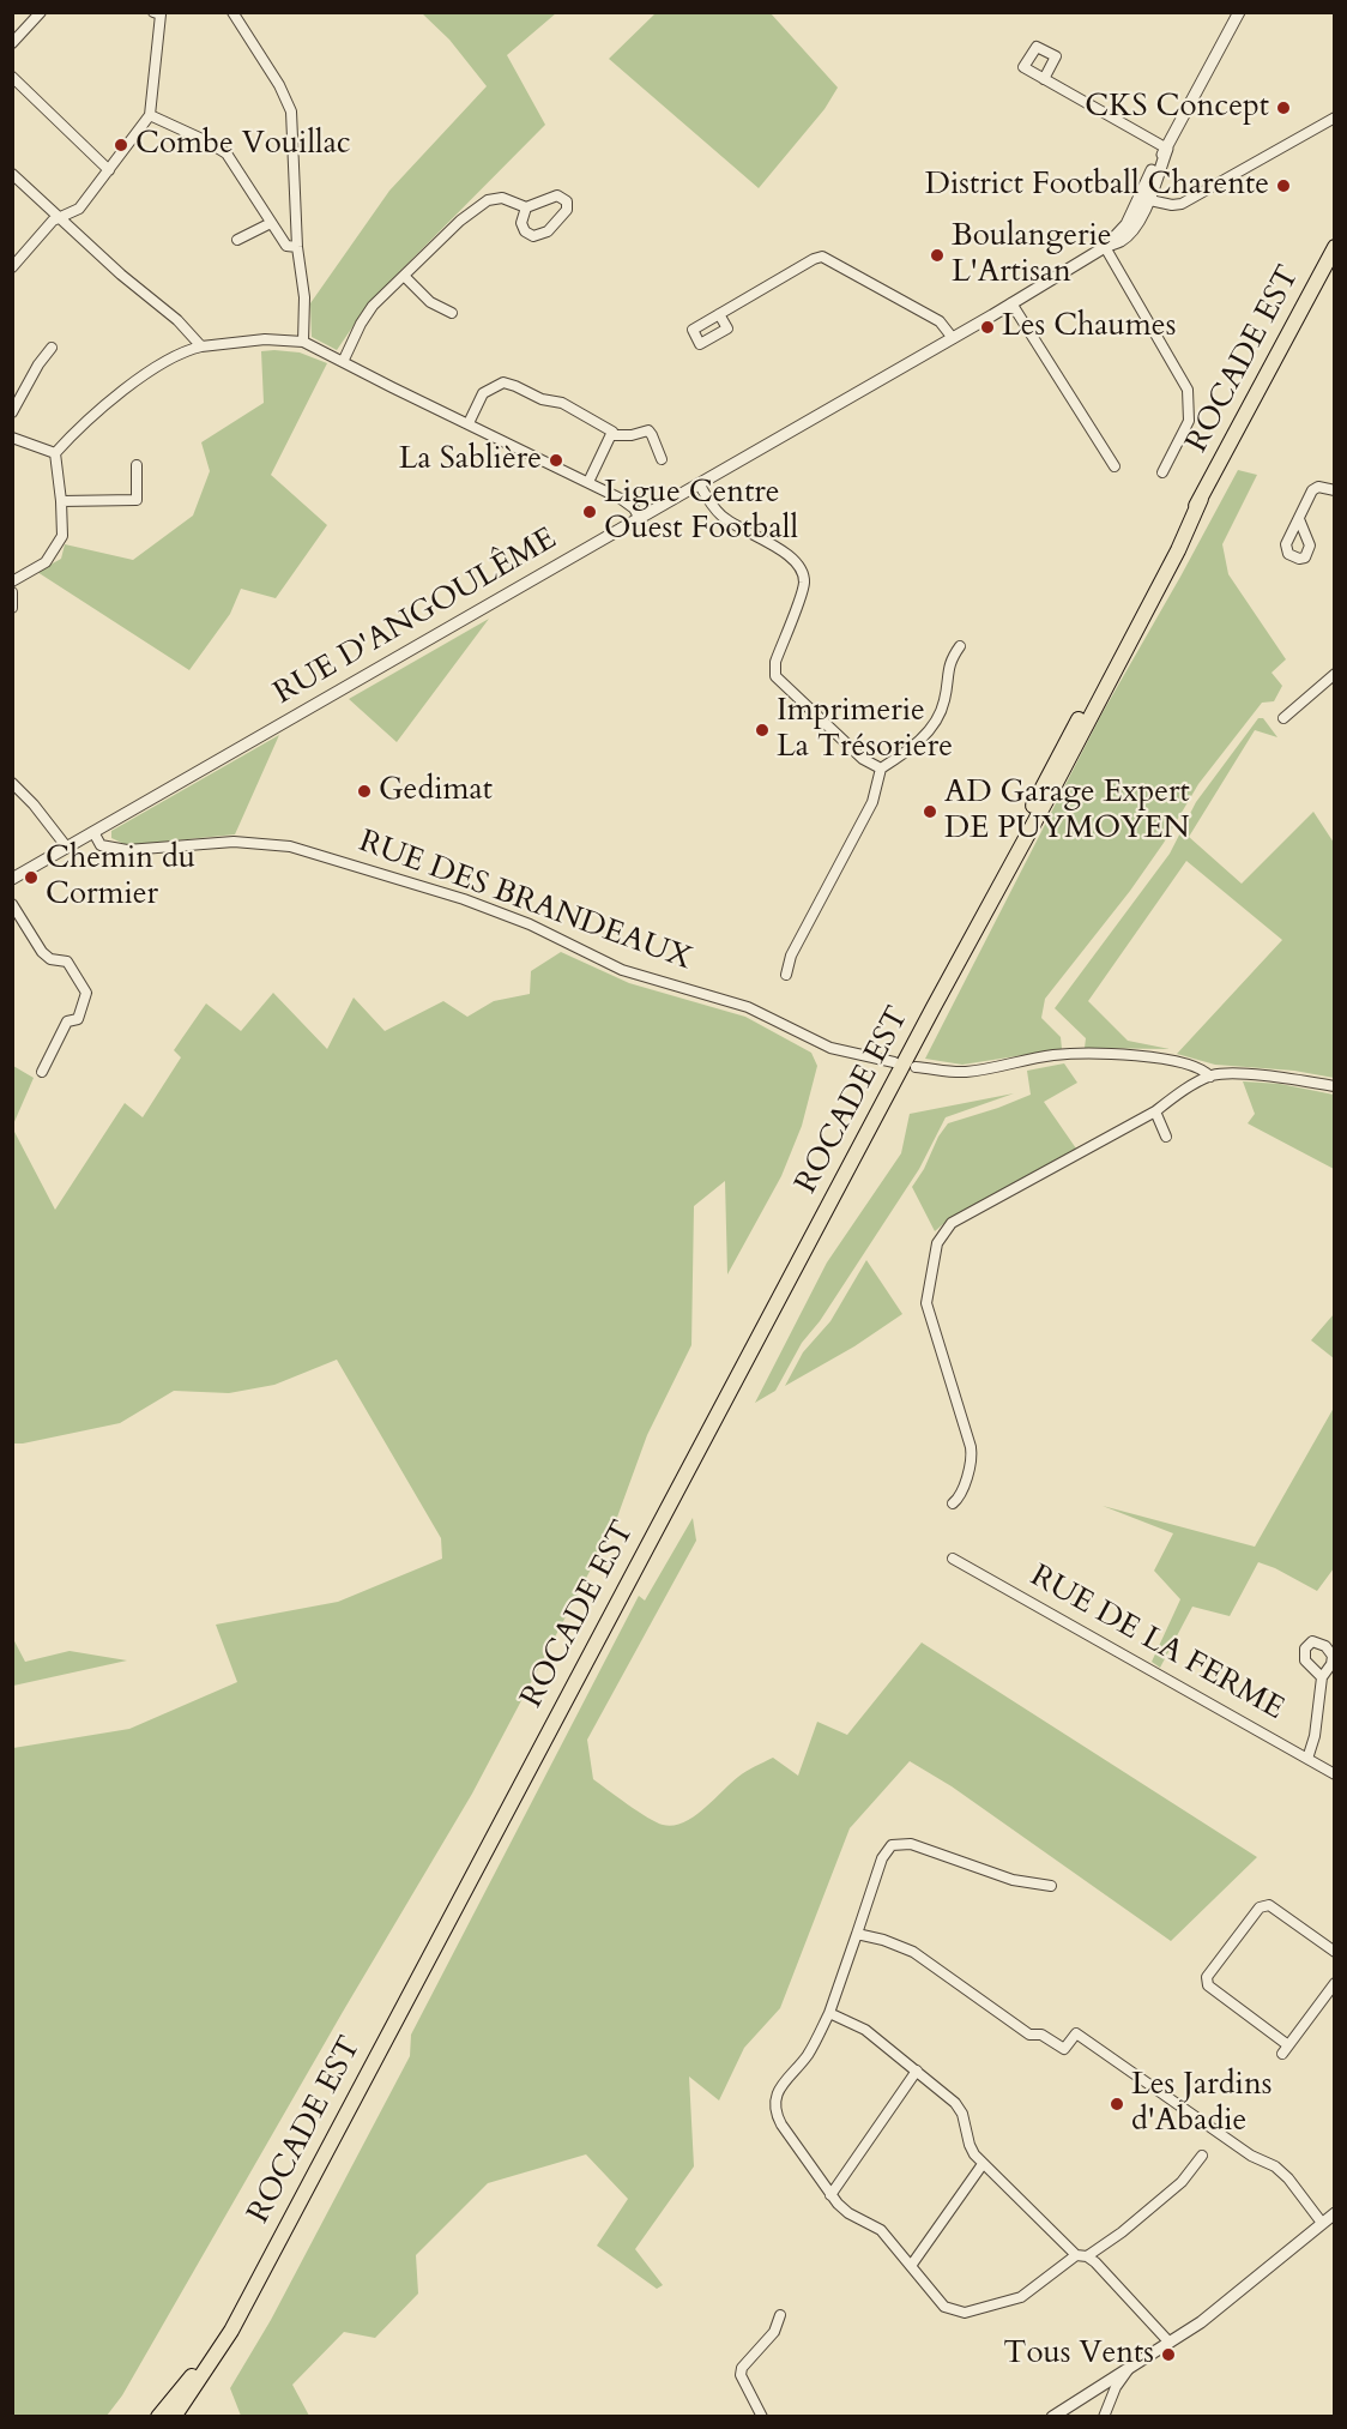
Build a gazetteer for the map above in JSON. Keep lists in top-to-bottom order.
{
  "streets": {
    "main road": ["ROCADE EST"],
    "street": ["RUE D'ANGOULÊME", "RUE DES BRANDEAUX", "RUE DE LA FERME"]
  },
  "crossings": [
    ["RUE D'ANGOULÊME", "RUE DES BRANDEAUX"]
  ],
  "places": [
    "CKS Concept",
    "Combe Vouillac",
    "District Football Charente",
    "Boulangerie L'Artisan",
    "Les Chaumes",
    "La Sablière",
    "Ligue Centre Ouest Football",
    "Imprimerie La Trésoriere",
    "Gedimat",
    "AD Garage Expert DE PUYMOYEN",
    "Chemin du Cormier",
    "Les Jardins d'Abadie",
    "Tous Vents"
  ]
}
